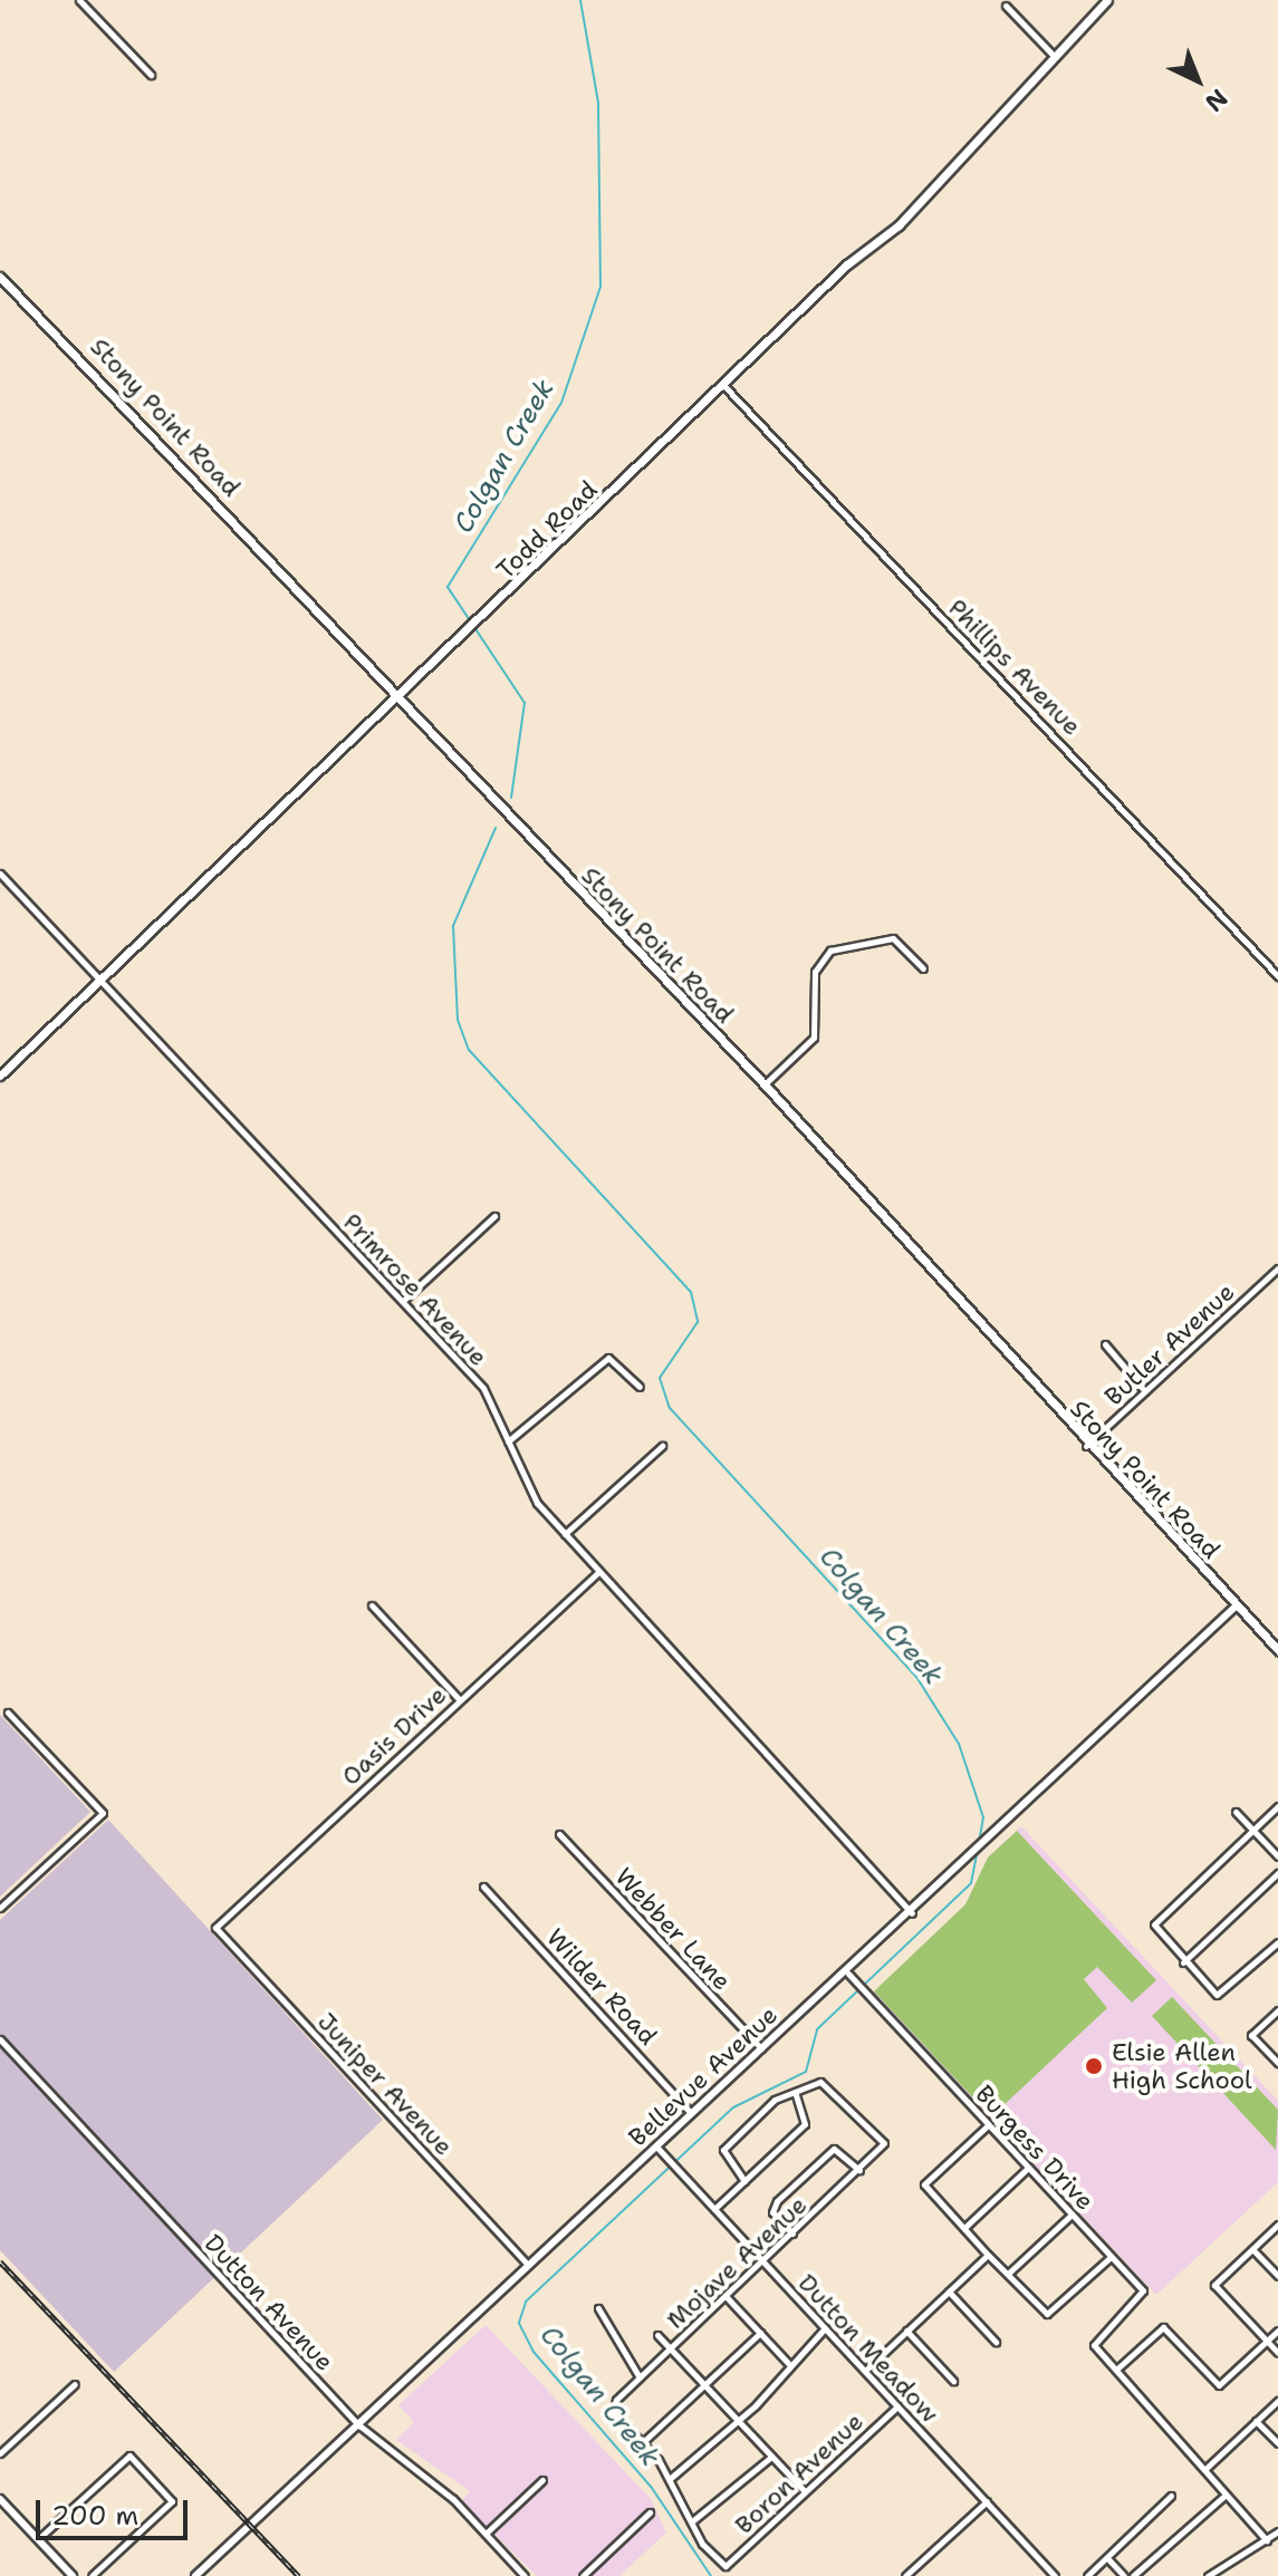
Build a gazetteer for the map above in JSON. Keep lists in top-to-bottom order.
{
  "streets": {
    "main road": ["Stony Point Road", "Todd Road"],
    "street": [
      "Phillips Avenue",
      "Primrose Avenue",
      "Butler Avenue",
      "Oasis Drive",
      "Webber Lane",
      "Wilder Road",
      "Bellevue Avenue",
      "Juniper Avenue",
      "Burgess Drive",
      "Mojave Avenue",
      "Dutton Avenue",
      "Dutton Meadow",
      "Boron Avenue"
    ]
  },
  "crossings": [
    ["Stony Point Road", "Todd Road"],
    ["Stony Point Road", "Butler Avenue"],
    ["Stony Point Road", "Bellevue Avenue"],
    ["Todd Road", "Phillips Avenue"],
    ["Todd Road", "Primrose Avenue"],
    ["Primrose Avenue", "Oasis Drive"],
    ["Primrose Avenue", "Bellevue Avenue"],
    ["Oasis Drive", "Juniper Avenue"],
    ["Webber Lane", "Bellevue Avenue"],
    ["Wilder Road", "Bellevue Avenue"],
    ["Bellevue Avenue", "Juniper Avenue"],
    ["Bellevue Avenue", "Burgess Drive"],
    ["Bellevue Avenue", "Dutton Avenue"],
    ["Bellevue Avenue", "Dutton Meadow"],
    ["Mojave Avenue", "Dutton Meadow"],
    ["Dutton Meadow", "Boron Avenue"]
  ],
  "water": ["Colgan Creek"],
  "places": ["Elsie Allen High School"],
  "scale_bar": "200 m",
  "north": "bottom right"
}
